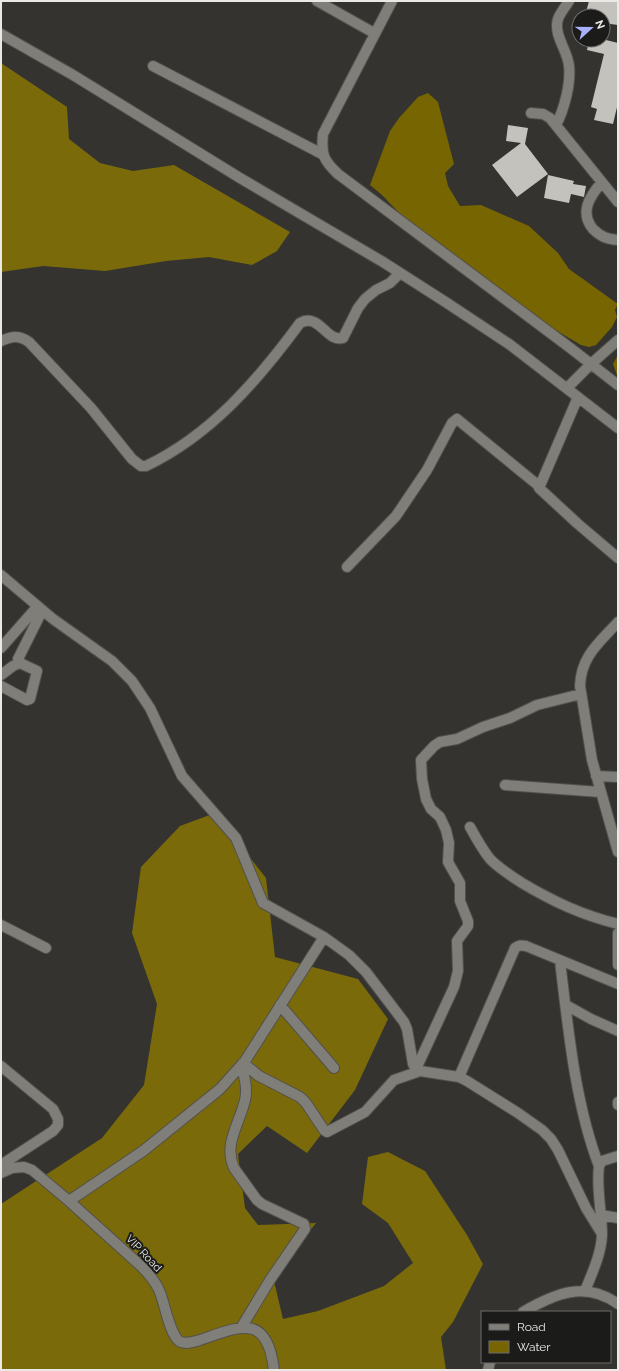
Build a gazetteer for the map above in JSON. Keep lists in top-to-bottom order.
{
  "streets": {
    "street": ["VIP Road"]
  },
  "legend": ["Road", "Water"],
  "north": "right"
}
